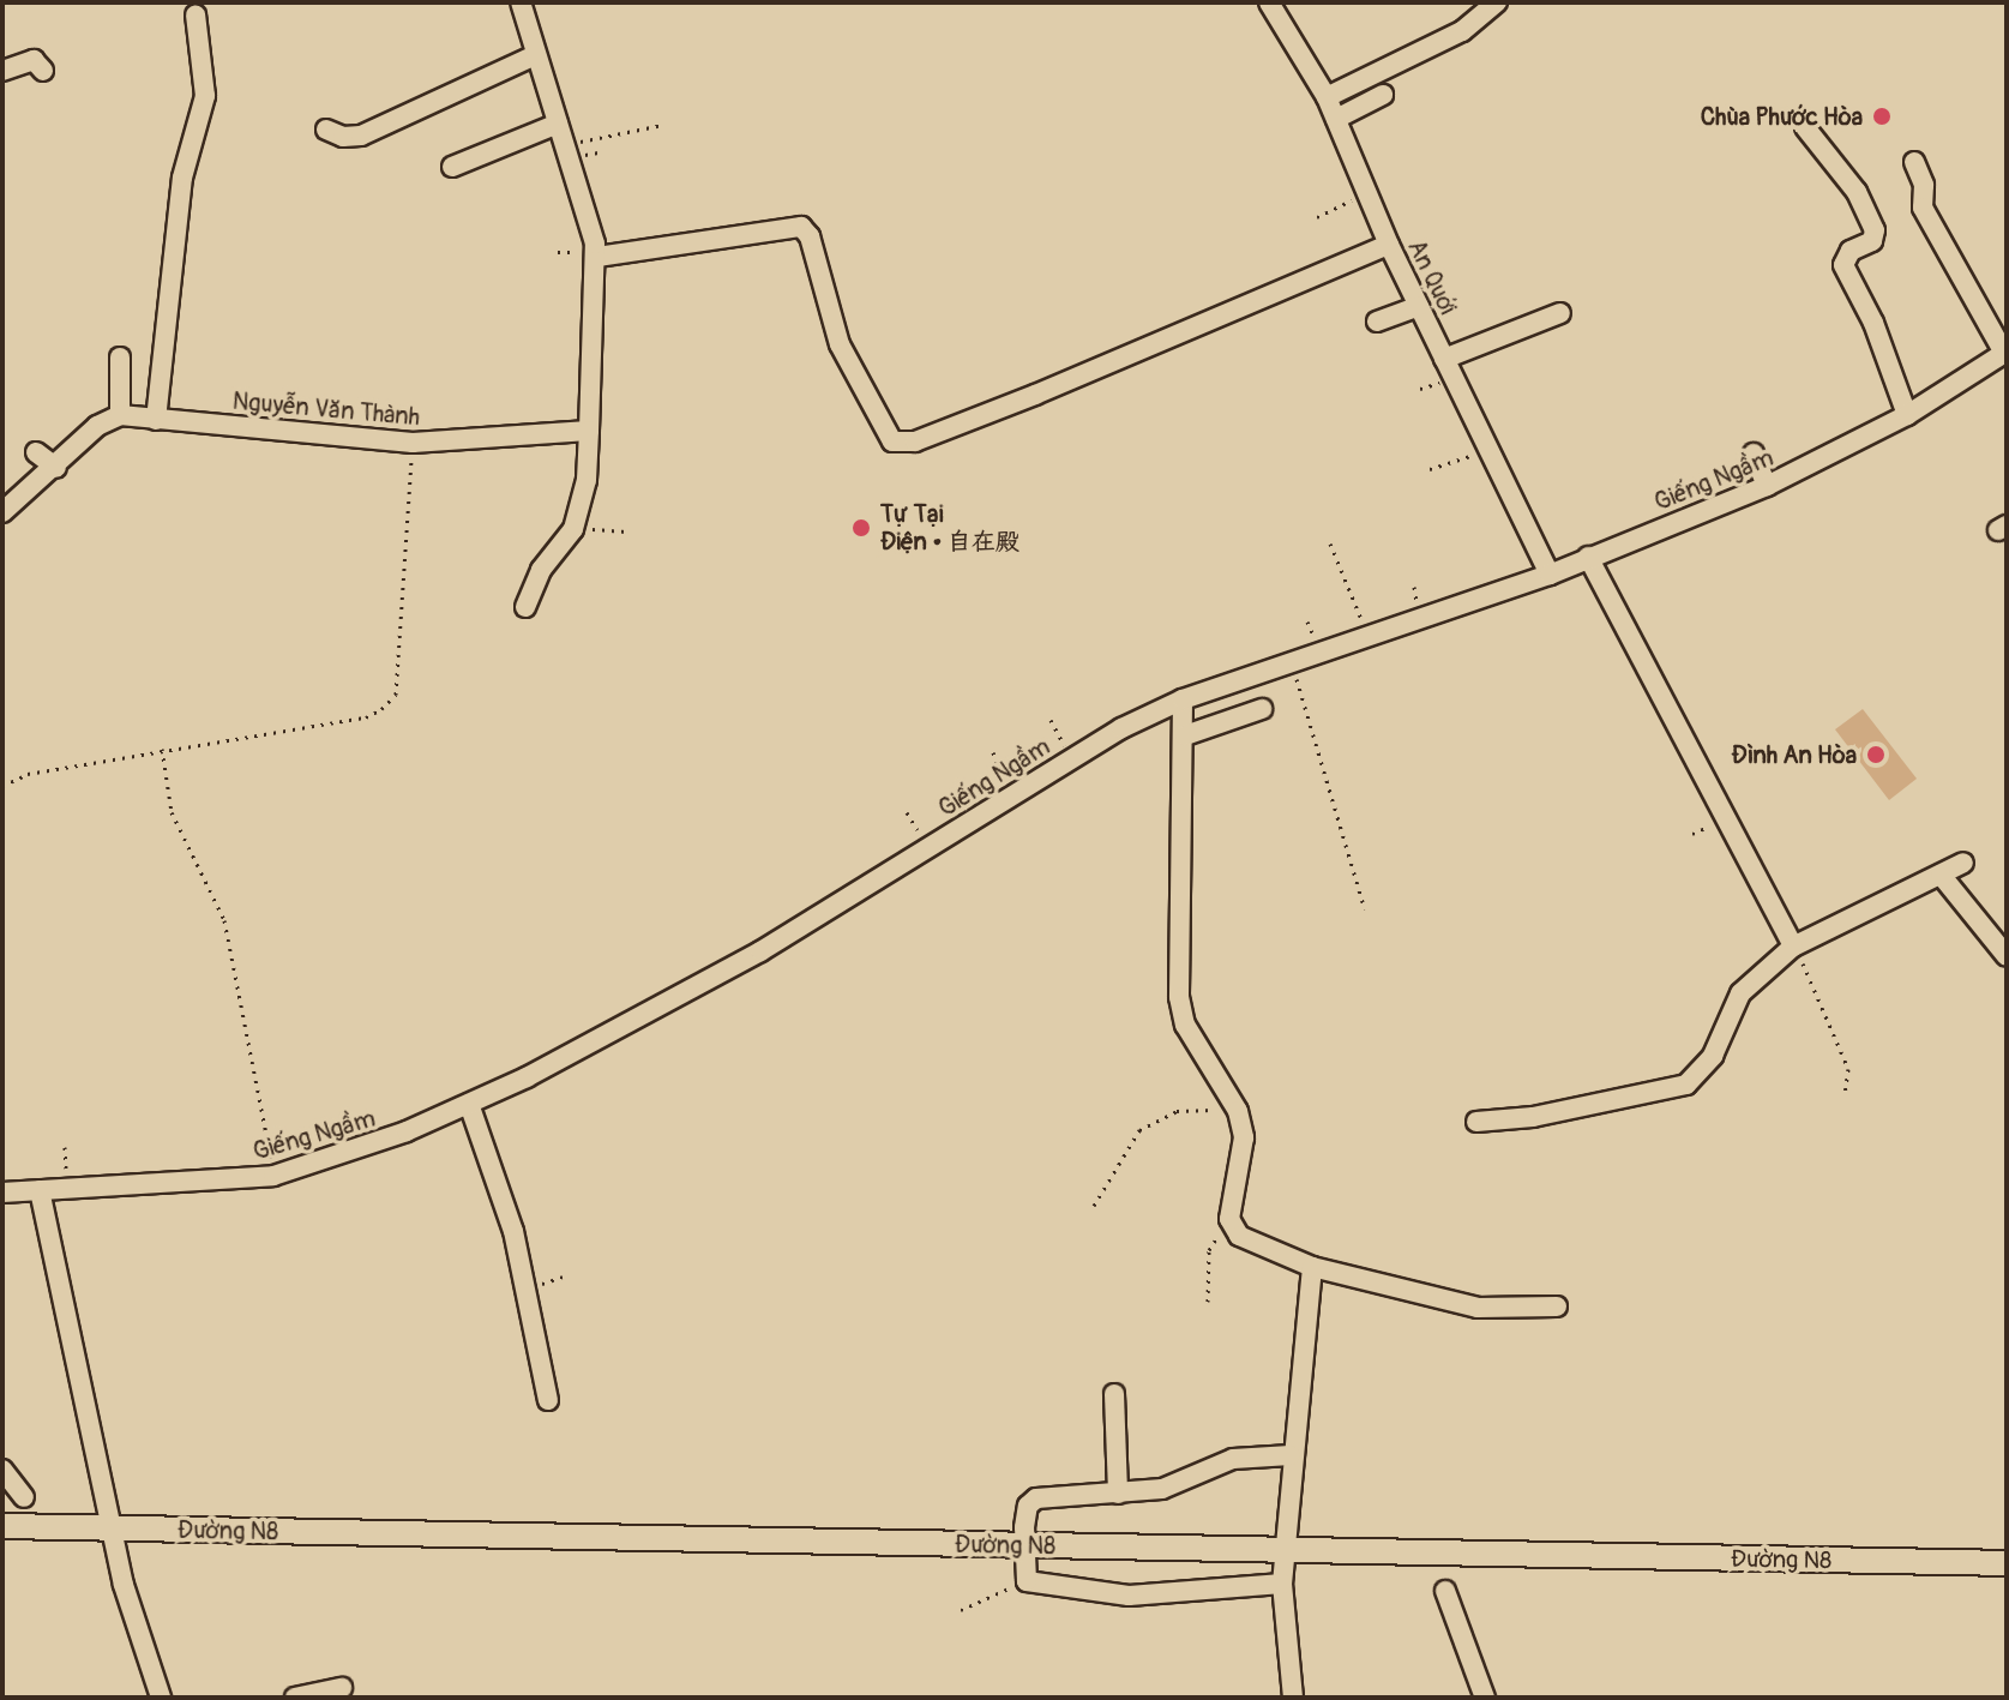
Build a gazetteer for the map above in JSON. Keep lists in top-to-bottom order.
{
  "streets": {
    "main road": ["Đường N8"],
    "street": ["An Quới", "Nguyễn Văn Thành", "Giếng Ngầm"]
  },
  "crossings": [
    ["An Quới", "Giếng Ngầm"]
  ],
  "places": ["Chùa Phước Hòa", "Tự Tại Điện • 自在殿", "Đình An Hòa"]
}
